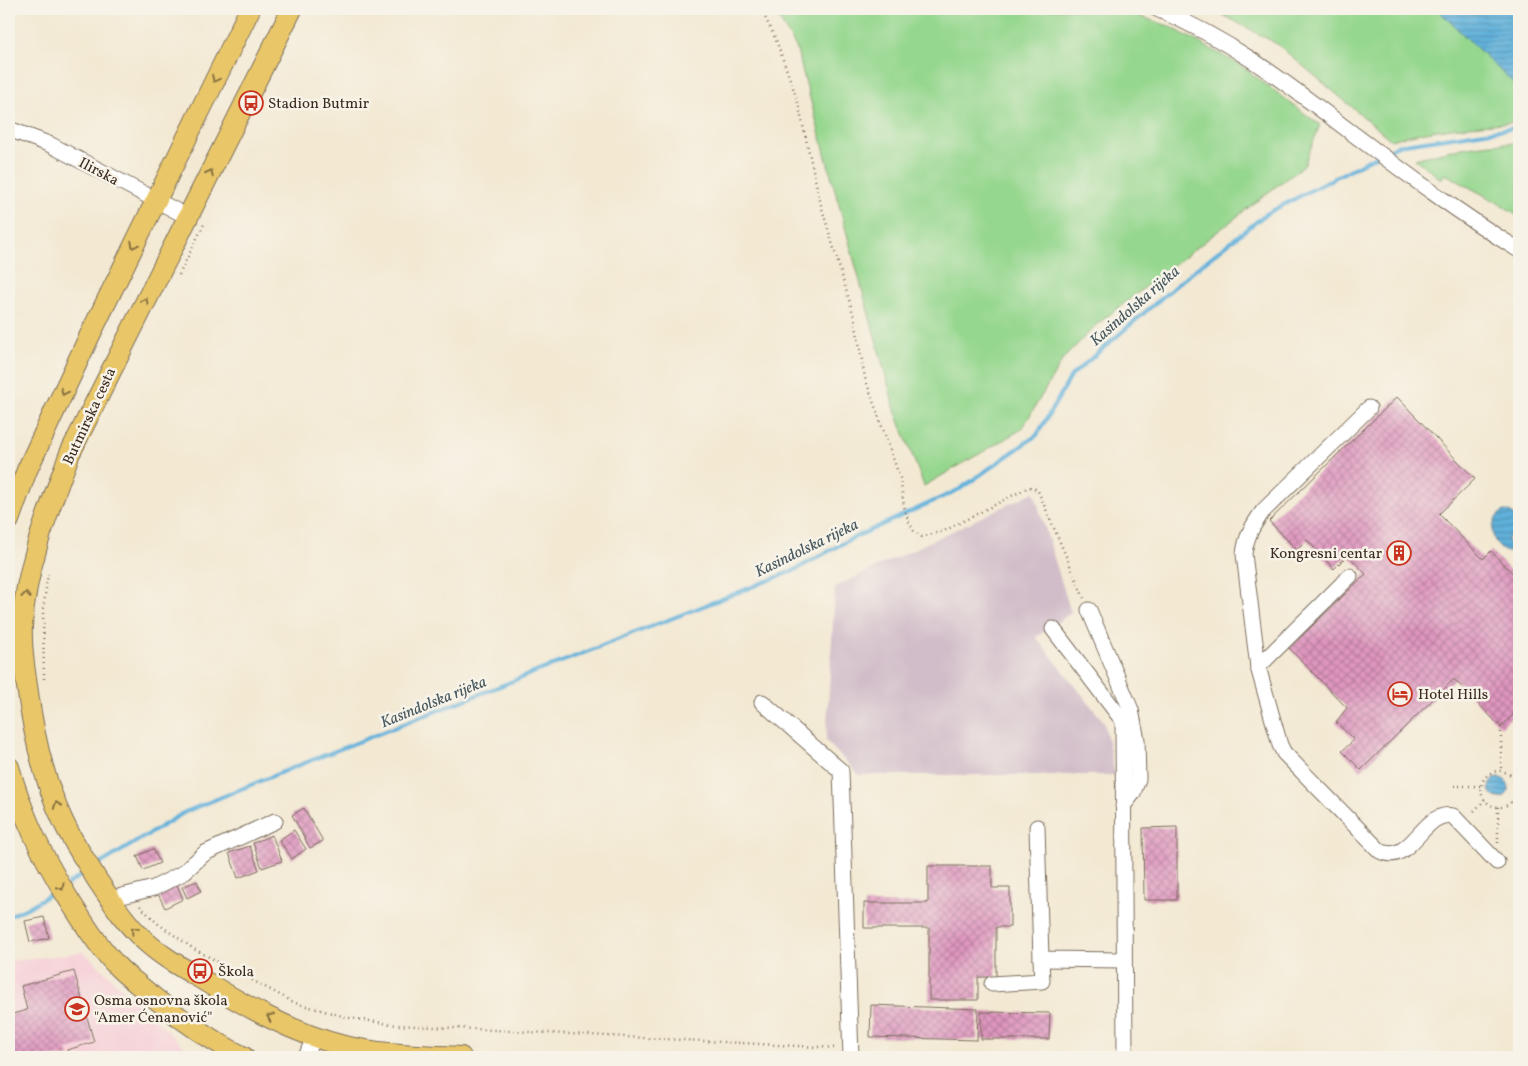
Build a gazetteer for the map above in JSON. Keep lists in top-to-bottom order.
{
  "streets": {
    "main road": ["Butmirska cesta"],
    "street": ["Ilirska"]
  },
  "crossings": [
    ["Ilirska", "Butmirska cesta"]
  ],
  "water": ["Kasindolska rijeka"],
  "places": {
    "bus stop": ["Stadion Butmir", "Škola"],
    "building": ["Kongresni centar"],
    "hotel": ["Hotel Hills"],
    "school or university": ["Osma osnovna škola \"Amer Ćenanović\""]
  }
}
